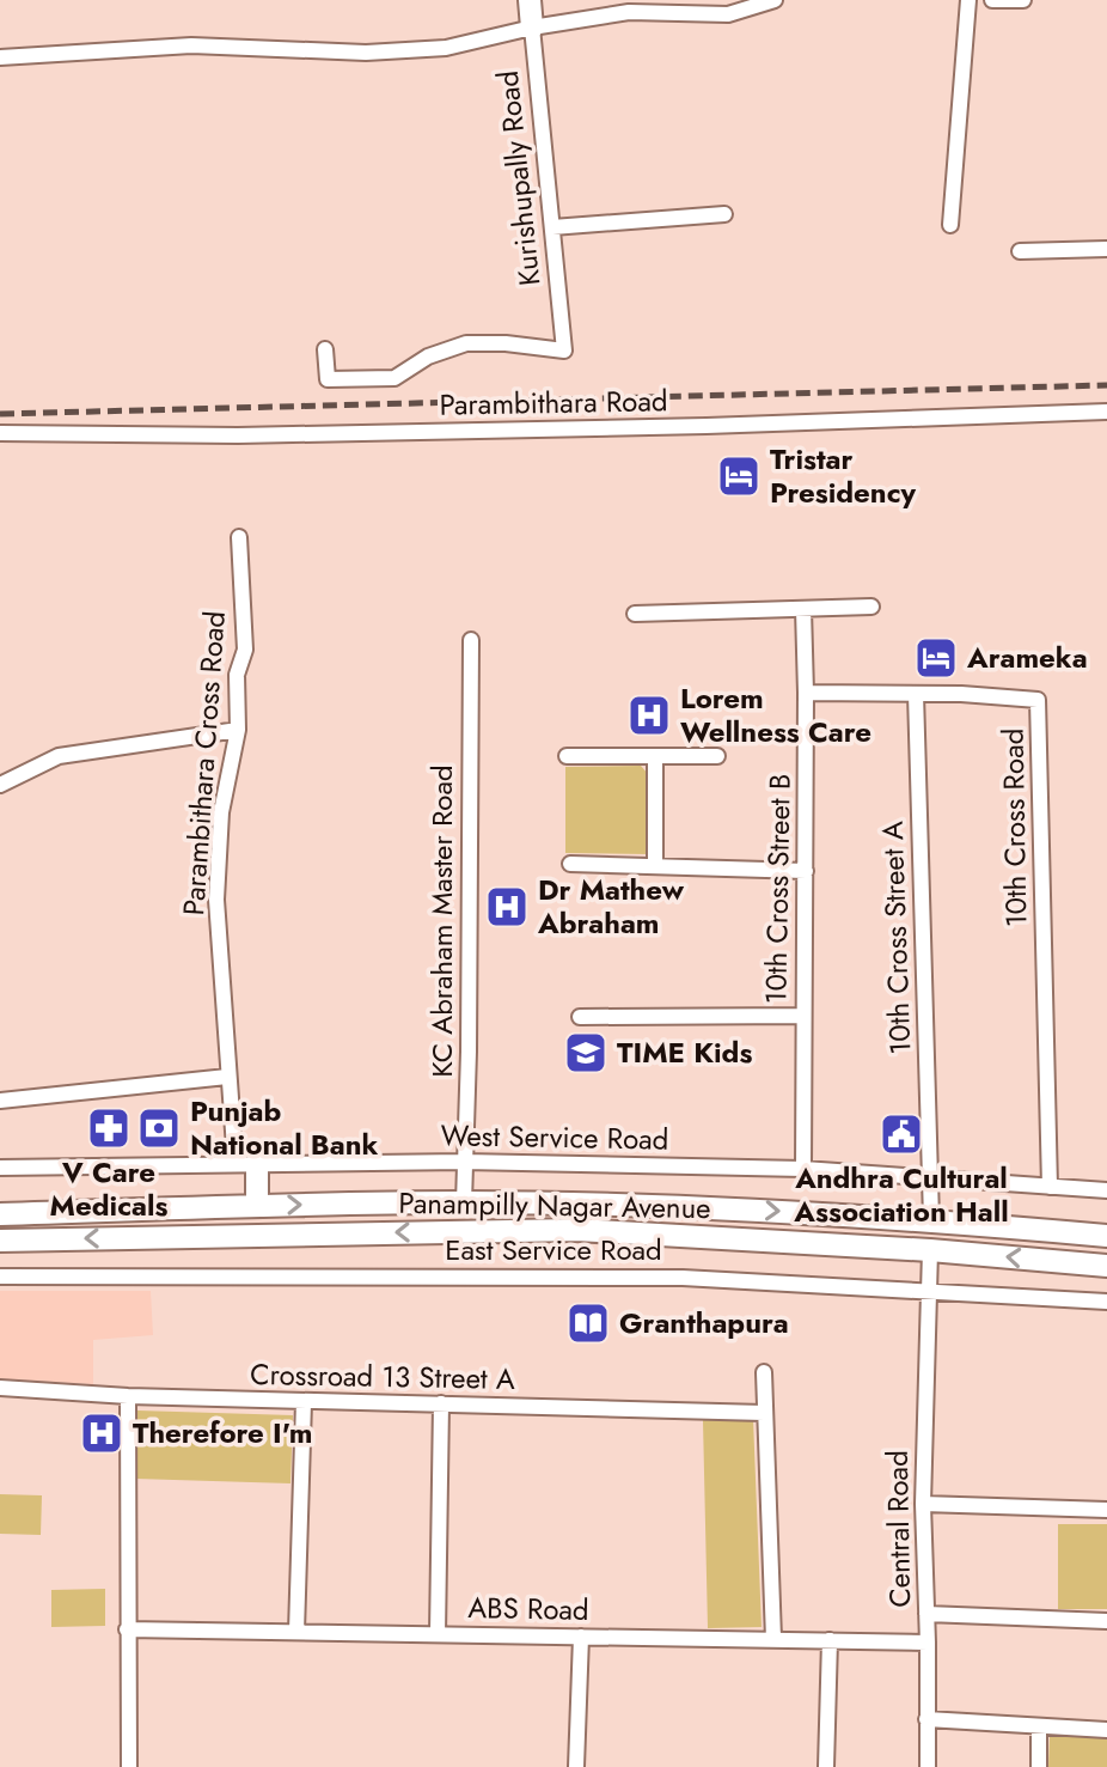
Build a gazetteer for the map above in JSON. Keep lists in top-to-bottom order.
{
  "streets": {
    "street": [
      "Kurishupally Road",
      "Parambithara Road",
      "Parambithara Cross Road",
      "10th Cross Road",
      "10th Cross Street B",
      "KC Abraham Master Road",
      "10th Cross Street A",
      "West Service Road",
      "Panampilly Nagar Avenue",
      "East Service Road",
      "Crossroad 13 Street A",
      "Central Road",
      "ABS Road"
    ]
  },
  "crossings": [
    ["Parambithara Cross Road", "West Service Road"],
    ["10th Cross Road", "10th Cross Street B"],
    ["10th Cross Road", "10th Cross Street A"],
    ["10th Cross Road", "West Service Road"],
    ["10th Cross Street B", "West Service Road"],
    ["KC Abraham Master Road", "West Service Road"],
    ["KC Abraham Master Road", "Panampilly Nagar Avenue"],
    ["10th Cross Street A", "West Service Road"],
    ["Panampilly Nagar Avenue", "Central Road"],
    ["East Service Road", "Central Road"],
    ["Central Road", "ABS Road"]
  ],
  "places": {
    "hotel": ["Tristar Presidency", "Arameka"],
    "hospital": ["Lorem Wellness Care", "Dr Mathew Abraham", "Therefore I'm"],
    "school or university": ["TIME Kids"],
    "pharmacy": ["V Care Medicals"],
    "bank": ["Punjab National Bank"],
    "public building": ["Andhra Cultural Association Hall"],
    "library": ["Granthapura"]
  }
}
